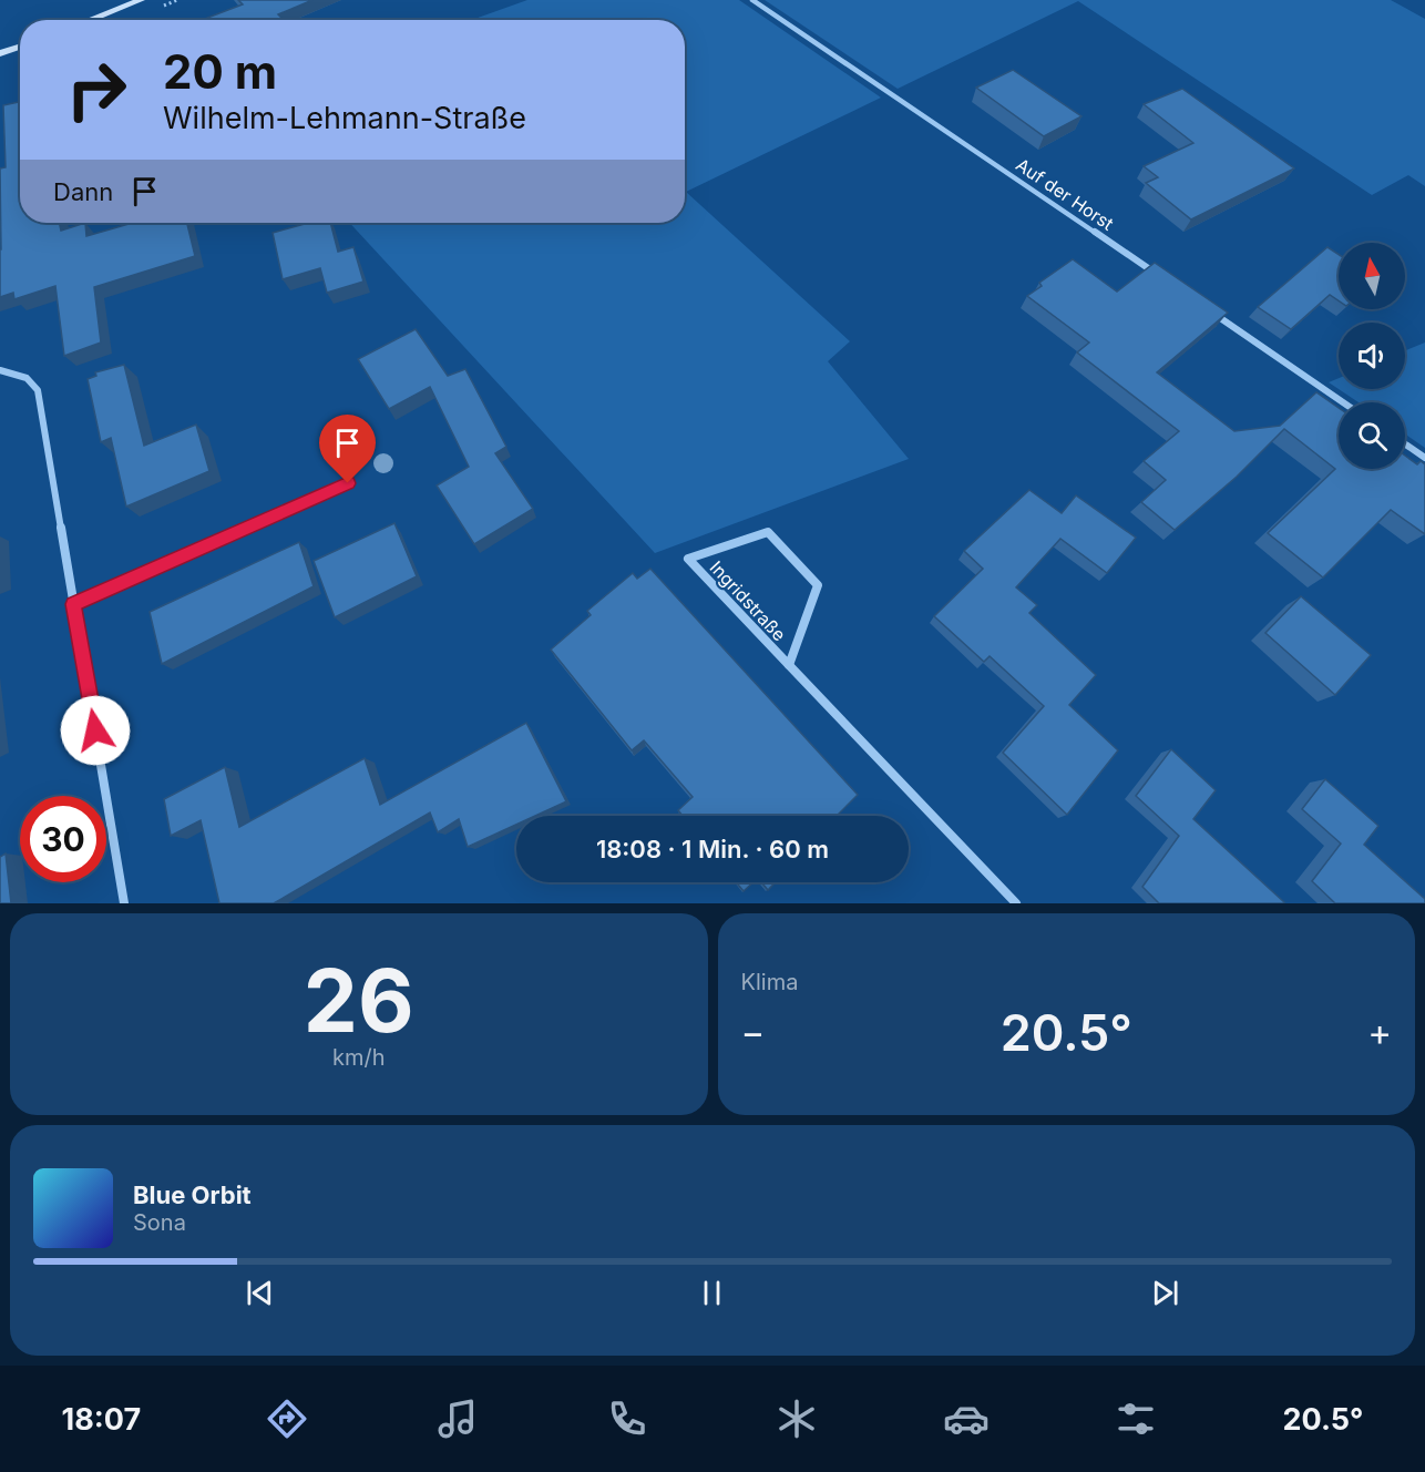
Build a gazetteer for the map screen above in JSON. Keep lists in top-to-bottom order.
{
  "streets": {
    "street": ["Auf der Horst", "Ingridstraße"]
  },
  "north": "top",
  "page": {
    "turn": ["20 m", "Wilhelm-Lehmann-Straße"],
    "then": "Dann",
    "limit": "30",
    "trip": "18:08 · 1 Min. · 60 m",
    "tile": [
      ["26", "km/h"],
      "Klima"
    ],
    "heat": ["−", "20.5°", "+"],
    "song": ["Blue Orbit", "Sona"],
    "tabs": ["18:07", "20.5°"]
  }
}
